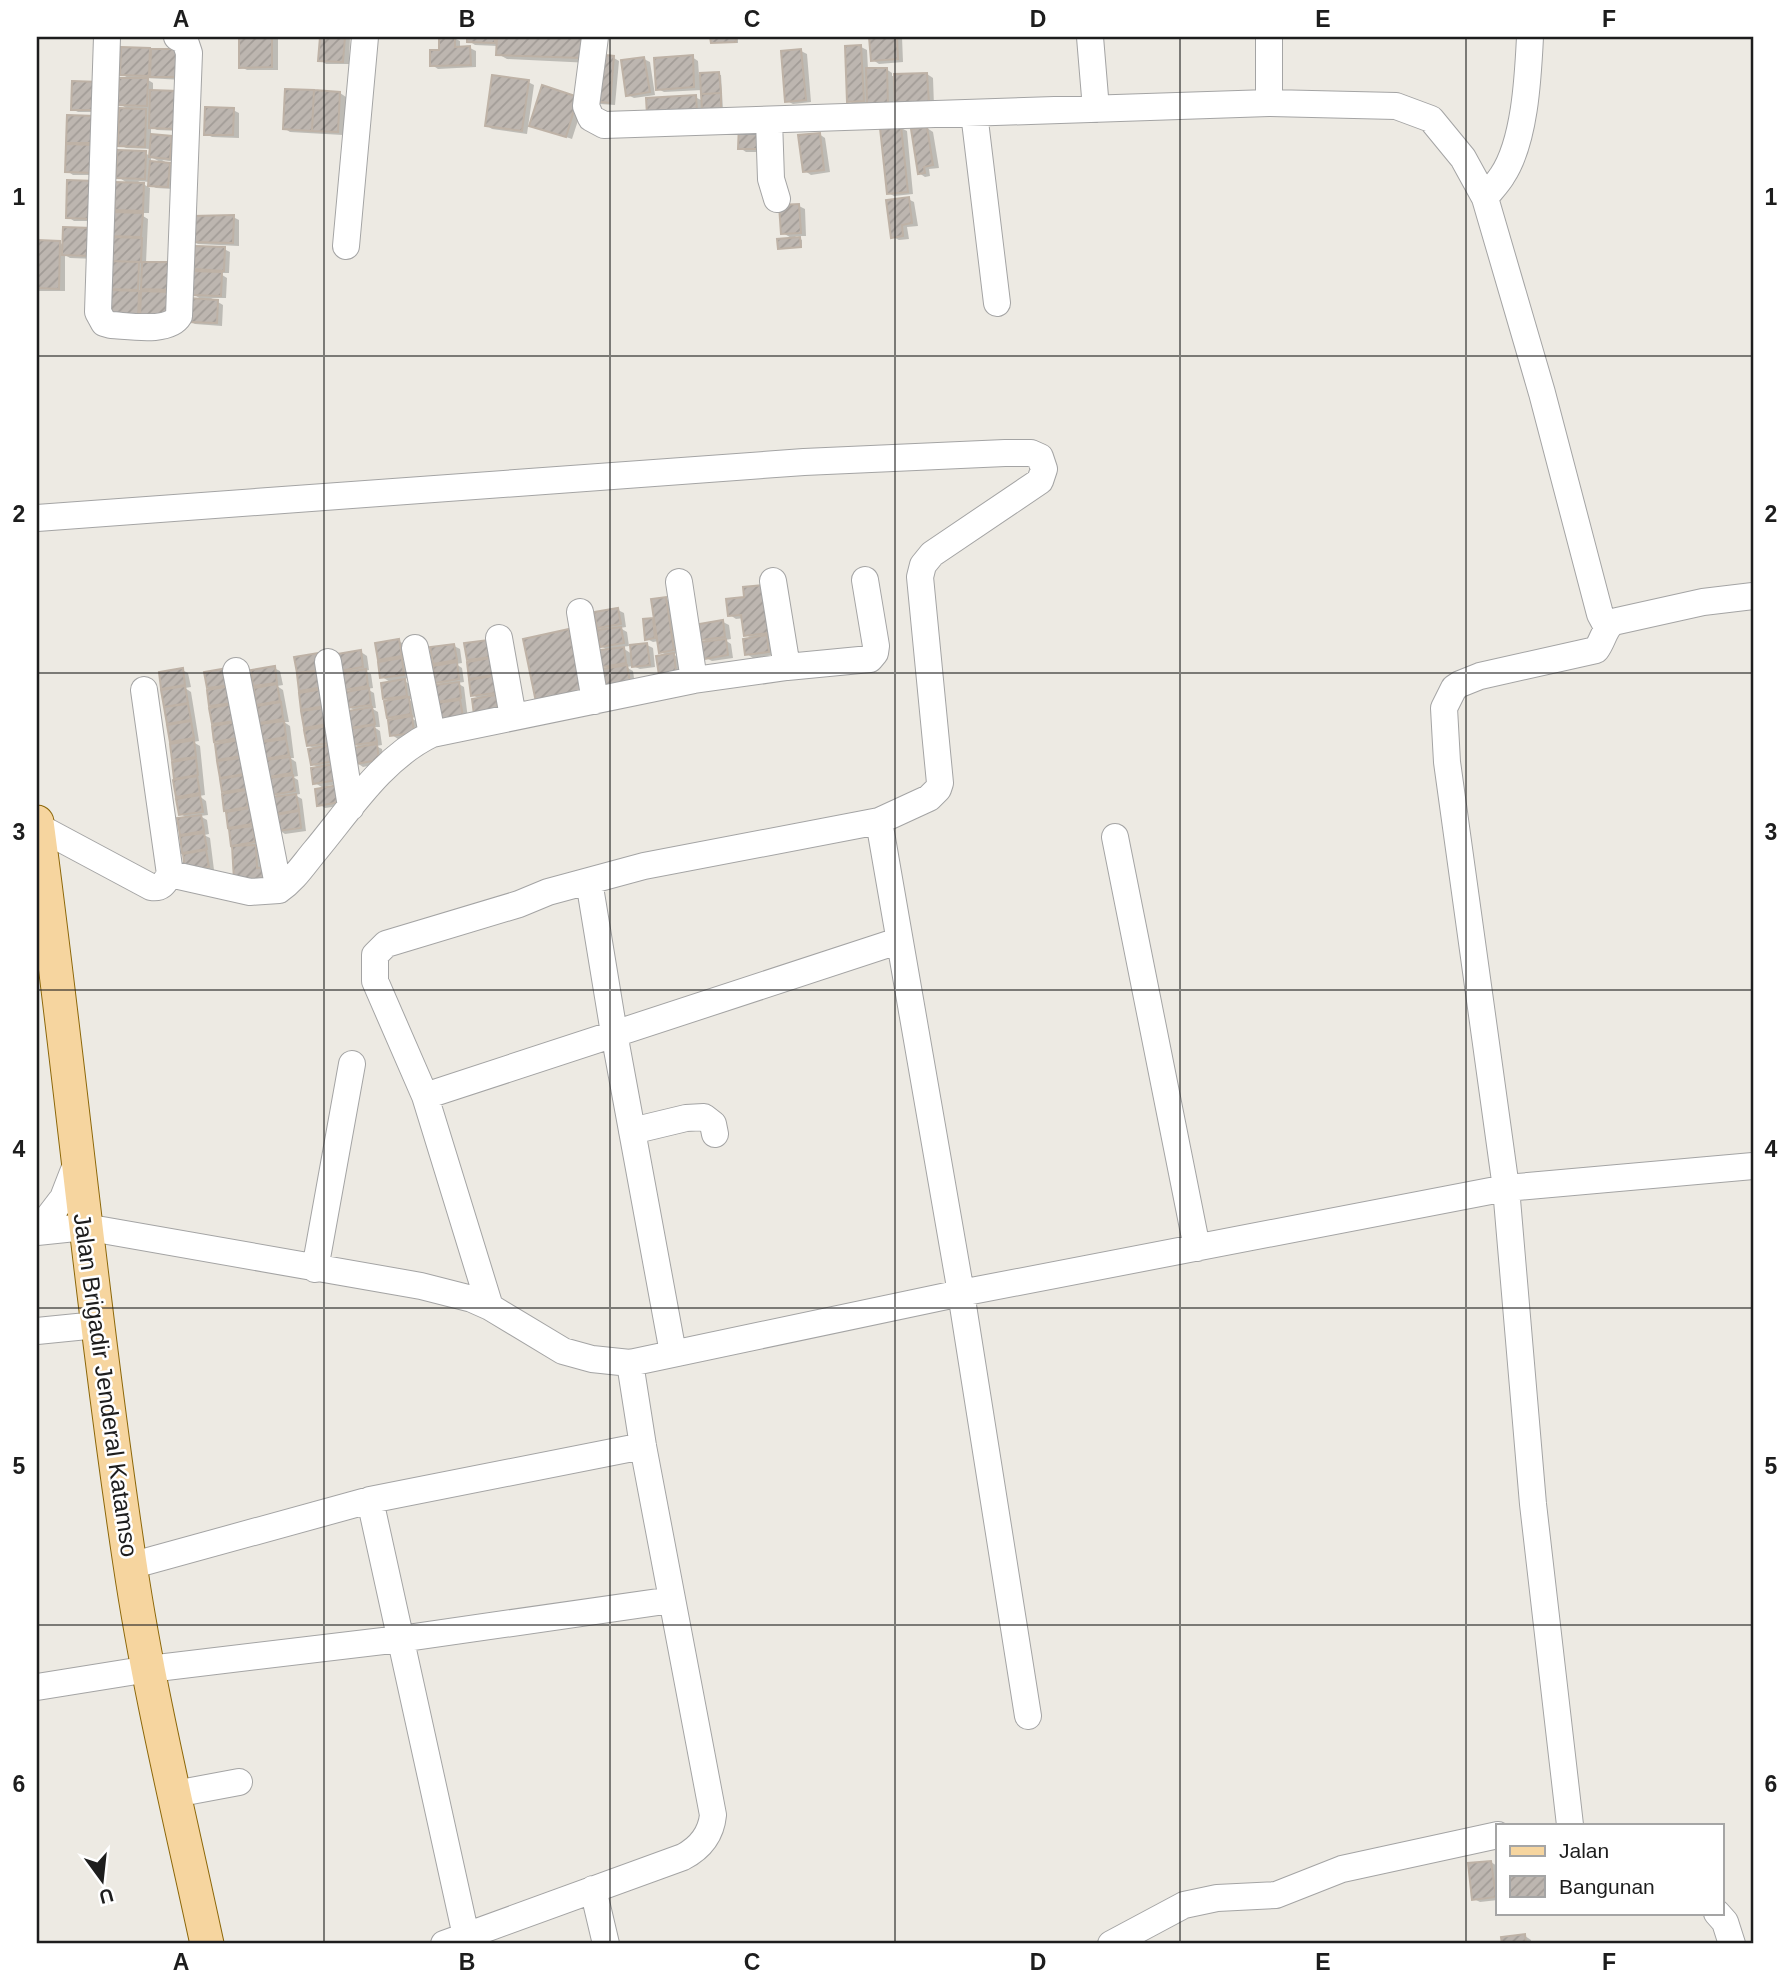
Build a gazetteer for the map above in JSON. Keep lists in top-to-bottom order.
{
  "streets": {
    "main road": ["Jalan Brigadir Jenderal Katamso"]
  },
  "legend": ["Jalan", "Bangunan"],
  "north": "bottom",
  "grid": {
    "columns": [
      "A",
      "B",
      "C",
      "D",
      "E",
      "F"
    ],
    "rows": [
      "1",
      "2",
      "3",
      "4",
      "5",
      "6"
    ]
  }
}
